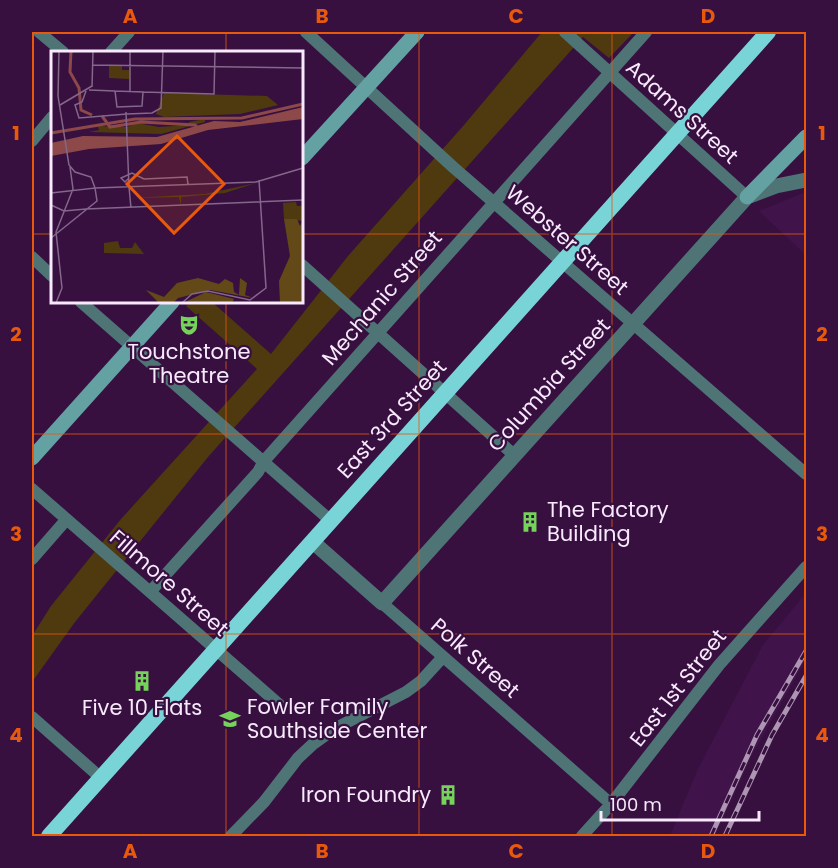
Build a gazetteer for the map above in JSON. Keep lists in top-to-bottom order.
{
  "streets": {
    "highway": ["East 3rd Street"],
    "street": [
      "Adams Street",
      "Webster Street",
      "Mechanic Street",
      "Columbia Street",
      "Fillmore Street",
      "Polk Street",
      "East 1st Street"
    ]
  },
  "crossings": [
    ["Adams Street", "Mechanic Street"],
    ["Adams Street", "Columbia Street"],
    ["Adams Street", "East 3rd Street"],
    ["Webster Street", "Mechanic Street"],
    ["Webster Street", "Columbia Street"],
    ["Webster Street", "East 3rd Street"],
    ["Mechanic Street", "Fillmore Street"],
    ["Columbia Street", "Polk Street"],
    ["East 3rd Street", "Fillmore Street"],
    ["East 3rd Street", "Polk Street"],
    ["Polk Street", "East 1st Street"]
  ],
  "places": {
    "theatre": ["Touchstone Theatre"],
    "building": ["The Factory Building", "Five 10 Flats", "Iron Foundry"],
    "school or university": ["Fowler Family Southside Center"]
  },
  "scale_bar": "100 m",
  "grid": {
    "columns": [
      "A",
      "B",
      "C",
      "D"
    ],
    "rows": [
      "1",
      "2",
      "3",
      "4"
    ]
  }
}
